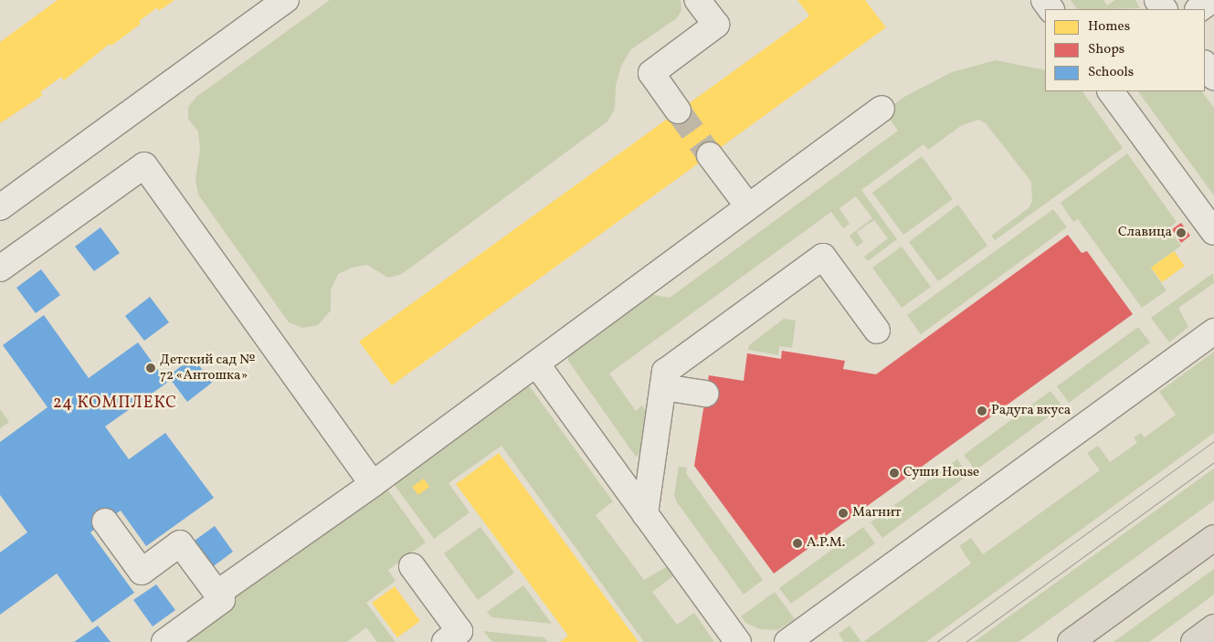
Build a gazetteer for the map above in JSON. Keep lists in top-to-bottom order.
{
  "districts": ["24 КОМПЛЕКС"],
  "places": [
    "Славица",
    "Детский сад № 72 «Антошка»",
    "Радуга вкуса",
    "Суши House",
    "Магнит",
    "А.Р.М."
  ],
  "legend": ["Homes", "Shops", "Schools"]
}
